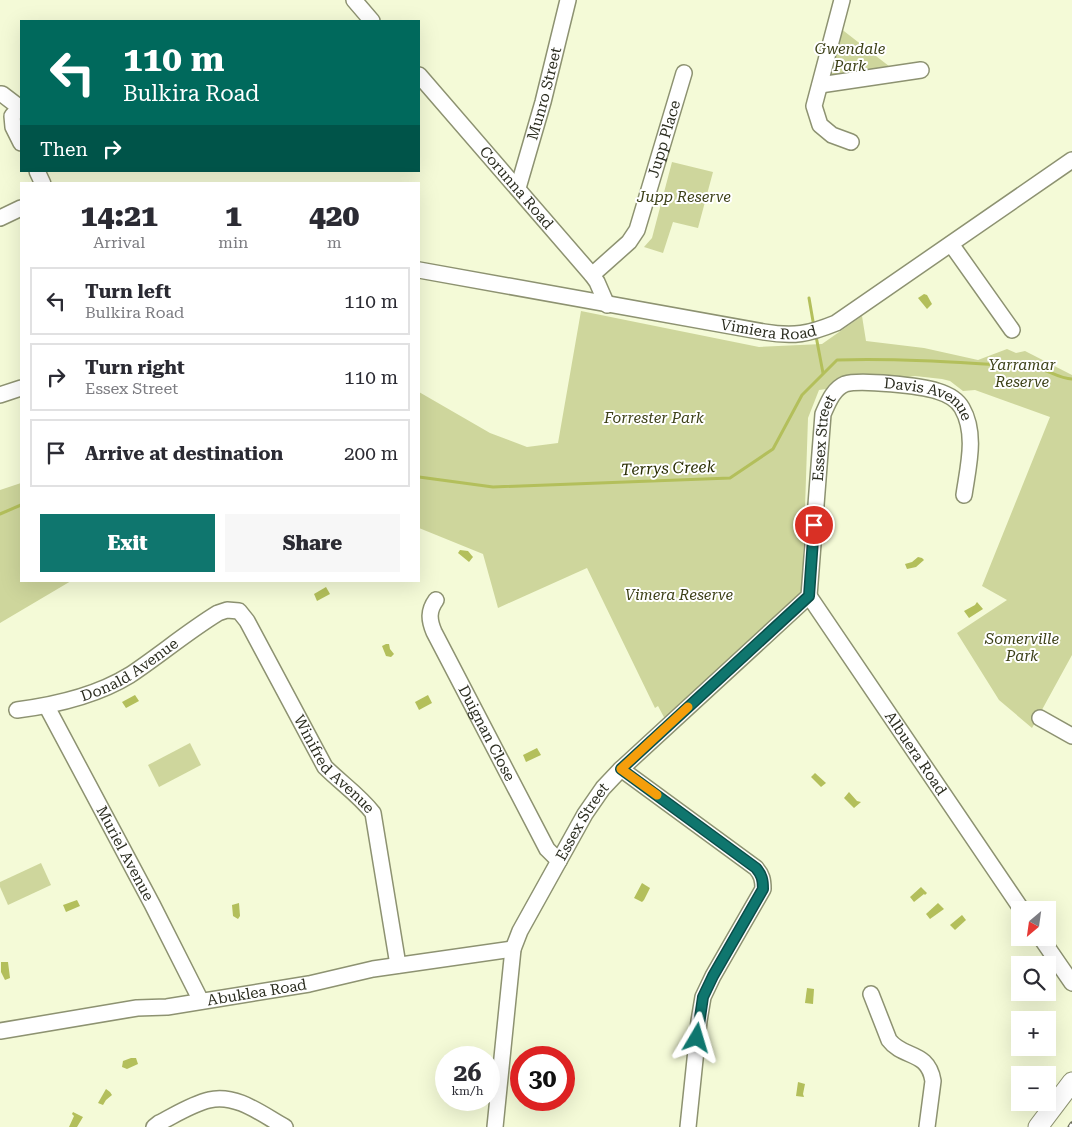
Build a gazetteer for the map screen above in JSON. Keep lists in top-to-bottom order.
{
  "streets": {
    "street": [
      "Munro Street",
      "Jupp Place",
      "Corunna Road",
      "Vimiera Road",
      "Davis Avenue",
      "Essex Street",
      "Donald Avenue",
      "Duignan Close",
      "Albuera Road",
      "Winifred Avenue",
      "Muriel Avenue",
      "Abuklea Road"
    ]
  },
  "crossings": [
    ["Munro Street", "Corunna Road"],
    ["Jupp Place", "Corunna Road"],
    ["Corunna Road", "Vimiera Road"],
    ["Davis Avenue", "Essex Street"],
    ["Essex Street", "Duignan Close"],
    ["Essex Street", "Albuera Road"],
    ["Essex Street", "Abuklea Road"],
    ["Donald Avenue", "Winifred Avenue"],
    ["Donald Avenue", "Muriel Avenue"],
    ["Winifred Avenue", "Abuklea Road"],
    ["Muriel Avenue", "Abuklea Road"]
  ],
  "water": ["Terrys Creek"],
  "parks": [
    "Gwendale Park",
    "Jupp Reserve",
    "Yarramar Reserve",
    "Forrester Park",
    "Vimera Reserve",
    "Somerville Park"
  ],
  "north": "bottom left",
  "page": {
    "turn": ["110 m", "Bulkira Road"],
    "then": "Then",
    "eta": [
      "14:21",
      "Arrival",
      "1",
      "min",
      "420",
      "m"
    ],
    "list": [
      {
        "name": "Turn left",
        "note": "Bulkira Road",
        "value": "110 m"
      },
      {
        "name": "Turn right",
        "note": "Essex Street",
        "value": "110 m"
      },
      {
        "name": "Arrive at destination",
        "value": "200 m"
      }
    ],
    "buttons": ["Exit", "Share"],
    "map_buttons": ["+", "−"],
    "speed": "26 km/h",
    "limit": "30"
  }
}
